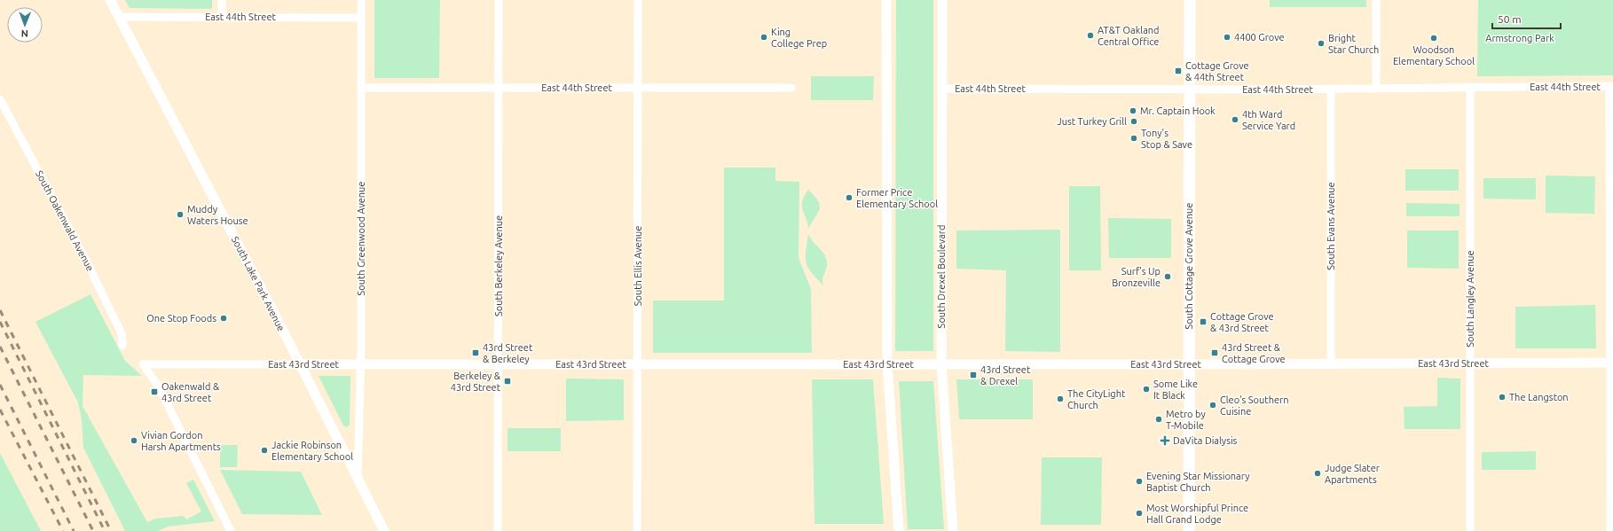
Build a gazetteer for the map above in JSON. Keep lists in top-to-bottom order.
{
  "streets": {
    "main road": ["South Cottage Grove Avenue"],
    "street": [
      "East 44th Street",
      "South Oakenwald Avenue",
      "South Evans Avenue",
      "South Greenwood Avenue",
      "South Berkeley Avenue",
      "South Ellis Avenue",
      "South Drexel Boulevard",
      "South Lake Park Avenue",
      "South Langley Avenue",
      "East 43rd Street"
    ]
  },
  "crossings": [
    ["East 44th Street", "South Evans Avenue"],
    ["East 44th Street", "South Greenwood Avenue"],
    ["East 44th Street", "South Berkeley Avenue"],
    ["East 44th Street", "South Ellis Avenue"],
    ["East 44th Street", "South Cottage Grove Avenue"],
    ["East 44th Street", "South Drexel Boulevard"],
    ["East 44th Street", "South Lake Park Avenue"],
    ["East 44th Street", "South Langley Avenue"],
    ["South Evans Avenue", "East 43rd Street"],
    ["South Greenwood Avenue", "South Lake Park Avenue"],
    ["South Greenwood Avenue", "East 43rd Street"],
    ["South Berkeley Avenue", "East 43rd Street"],
    ["South Ellis Avenue", "East 43rd Street"],
    ["South Cottage Grove Avenue", "East 43rd Street"],
    ["South Drexel Boulevard", "East 43rd Street"],
    ["South Lake Park Avenue", "East 43rd Street"],
    ["South Langley Avenue", "East 43rd Street"]
  ],
  "parks": ["Armstrong Park"],
  "places": {
    "other": [
      "AT&T Oakland Central Office",
      "King College Prep",
      "4400 Grove",
      "Woodson Elementary School",
      "Bright Star Church",
      "Mr. Captain Hook",
      "4th Ward Service Yard",
      "Just Turkey Grill",
      "Tony's Stop & Save",
      "Former Price Elementary School",
      "Muddy Waters House",
      "Surf's Up Bronzeville",
      "One Stop Foods",
      "Some Like It Black",
      "The Langston",
      "The CityLight Church",
      "Cleo's Southern Cuisine",
      "Metro by T-Mobile",
      "Vivian Gordon Harsh Apartments",
      "Jackie Robinson Elementary School",
      "Judge Slater Apartments",
      "Evening Star Missionary Baptist Church",
      "Most Worshipful Prince Hall Grand Lodge"
    ],
    "transit": [
      "Cottage Grove & 44th Street",
      "Cottage Grove & 43rd Street",
      "43rd Street & Berkeley",
      "43rd Street & Cottage Grove",
      "43rd Street & Drexel",
      "Berkeley & 43rd Street",
      "Oakenwald & 43rd Street"
    ],
    "health": ["DaVita Dialysis"]
  },
  "scale_bar": "50 m",
  "north": "bottom"
}
